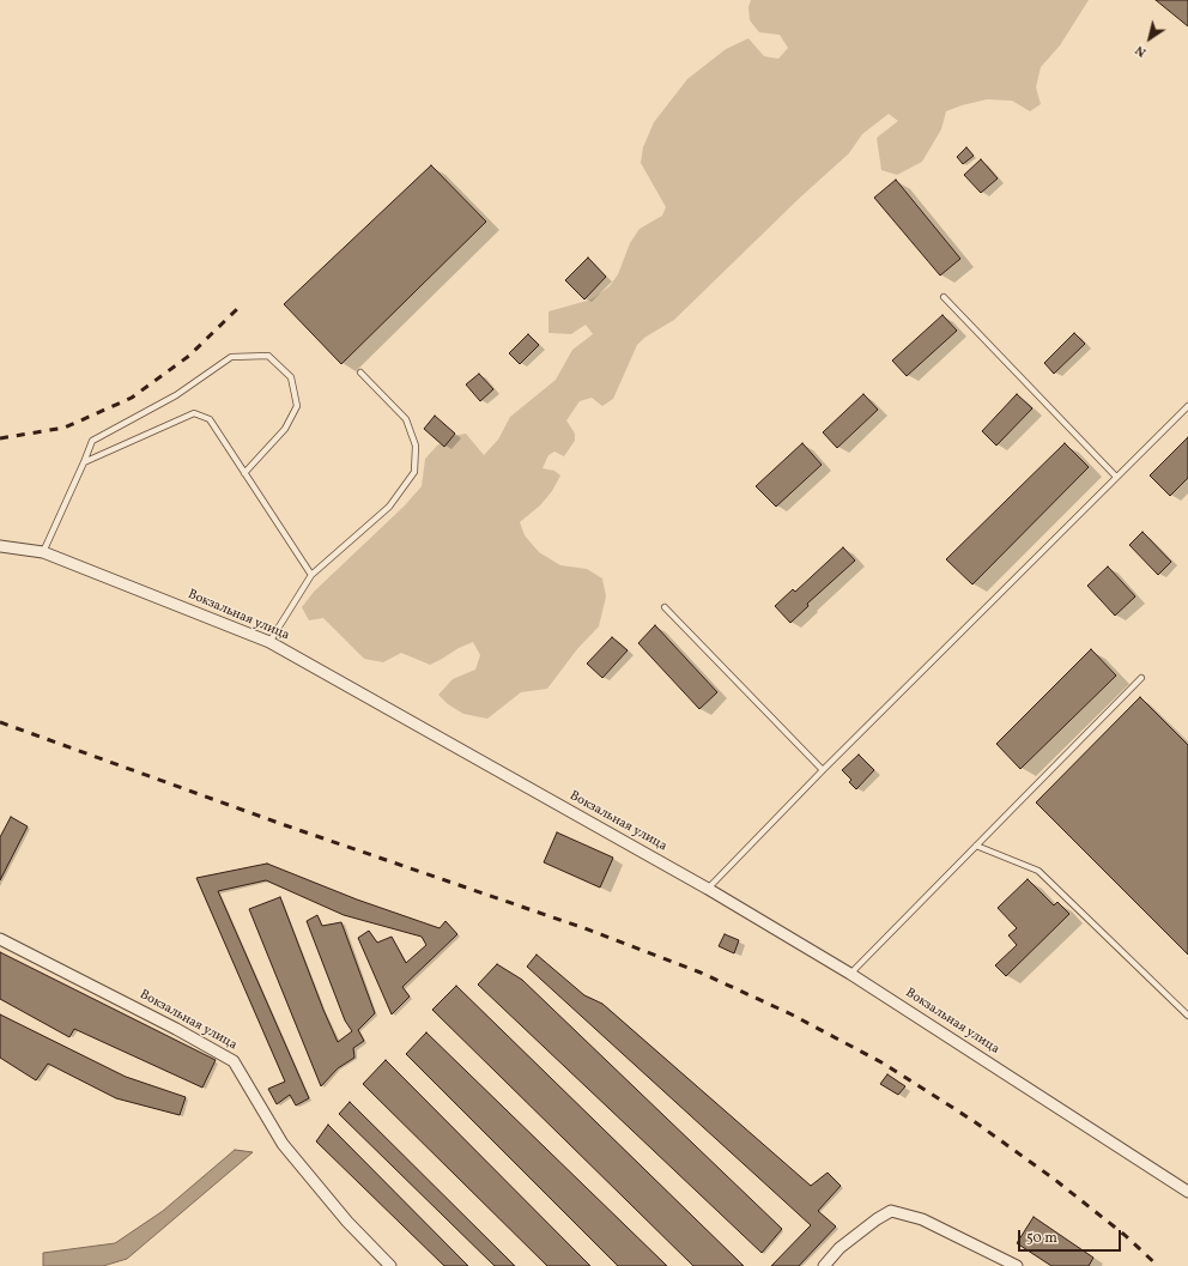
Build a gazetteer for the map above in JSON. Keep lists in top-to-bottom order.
{
  "streets": {
    "street": ["Вокзальная улица"]
  },
  "scale_bar": "50 m",
  "north": "bottom left"
}
